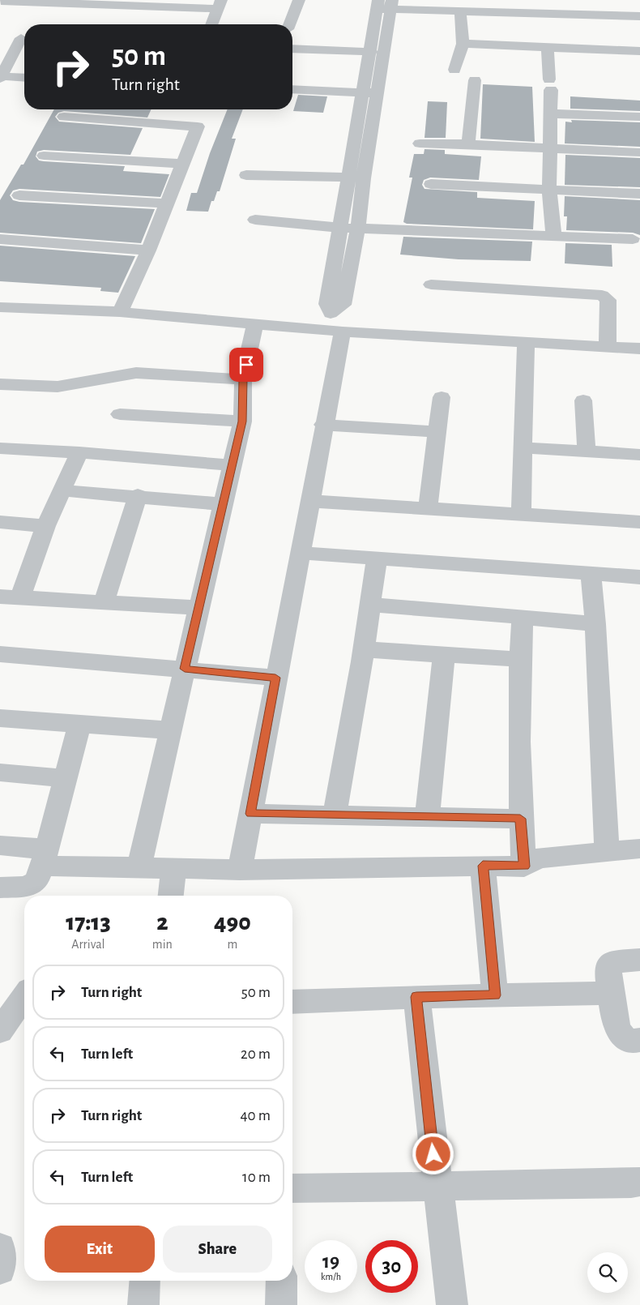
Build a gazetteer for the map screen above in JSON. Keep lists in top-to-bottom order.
{
  "page": {
    "turn": ["50 m", "Turn right"],
    "eta": [
      "17:13",
      "Arrival",
      "2",
      "min",
      "490",
      "m"
    ],
    "list": [
      {
        "name": "Turn right",
        "value": "50 m"
      },
      {
        "name": "Turn left",
        "value": "20 m"
      },
      {
        "name": "Turn right",
        "value": "40 m"
      },
      {
        "name": "Turn left",
        "value": "10 m"
      }
    ],
    "buttons": ["Exit", "Share"],
    "speed": "19 km/h",
    "limit": "30"
  }
}
